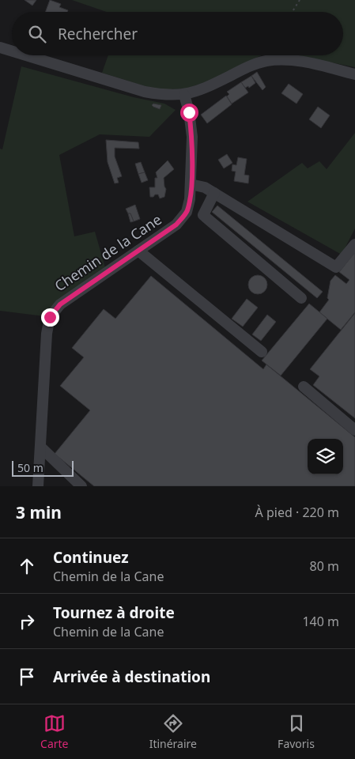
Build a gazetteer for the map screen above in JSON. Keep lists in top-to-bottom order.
{
  "streets": {
    "street": ["Chemin de la Cane"]
  },
  "scale_bar": "50 m",
  "page": {
    "search": "Rechercher",
    "scale": "50 m",
    "heading": ["3 min", "À pied · 220 m"],
    "list": [
      ["Continuez", "Chemin de la Cane", "80 m"],
      ["Tournez à droite", "Chemin de la Cane", "140 m"],
      "Arrivée à destination"
    ],
    "nav": ["Carte", "Itinéraire", "Favoris"]
  }
}
